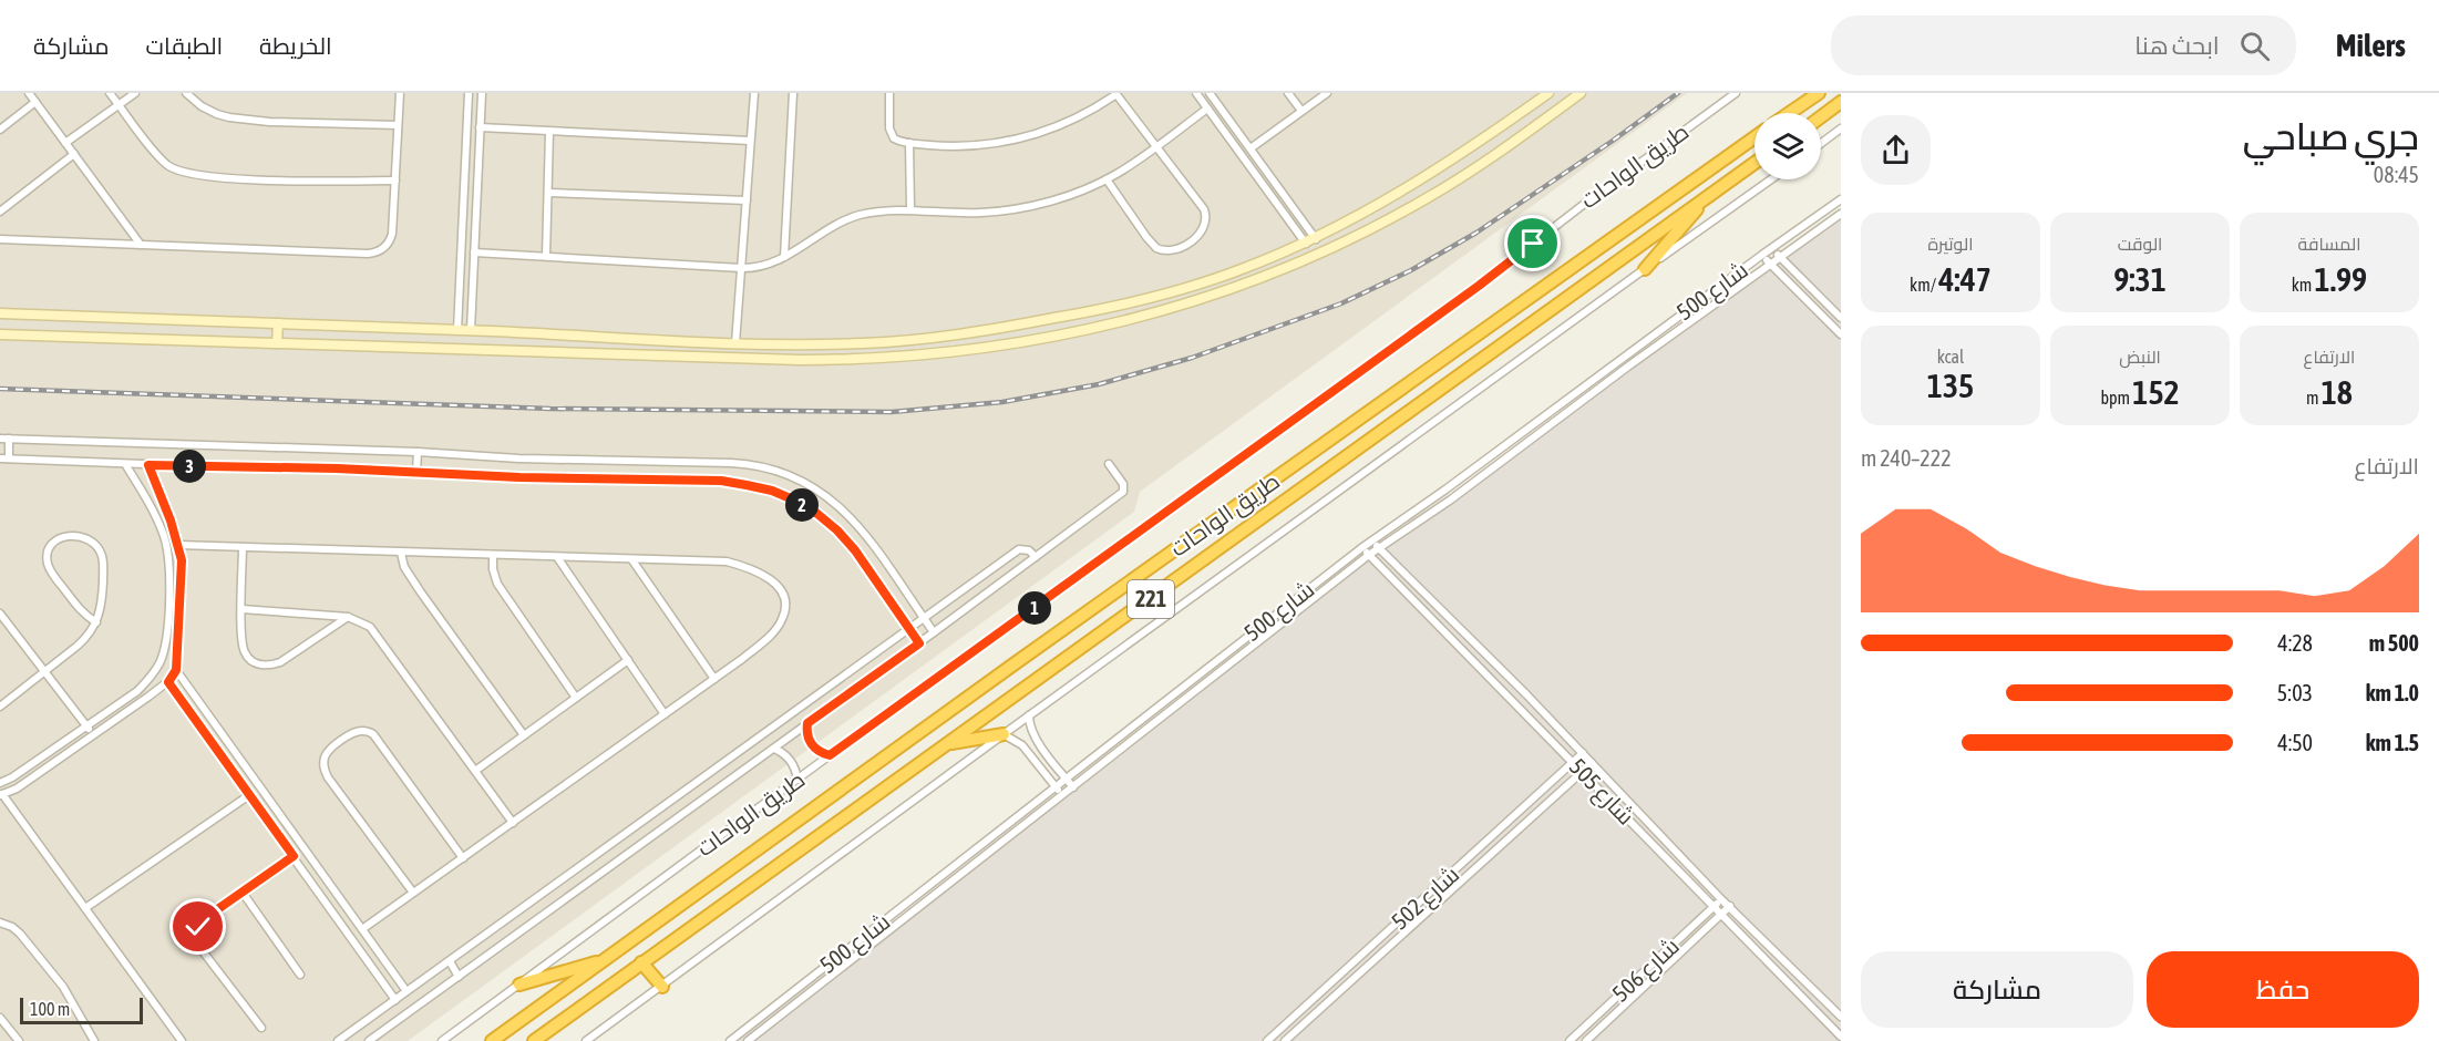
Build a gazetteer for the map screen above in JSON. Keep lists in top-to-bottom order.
{
  "streets": {
    "highway": ["طريق الواحات", "221"],
    "street": [
      "شارع 500",
      "شارع 505",
      "شارع 502",
      "شارع 506"
    ]
  },
  "crossings": [
    ["شارع 500", "شارع 505"],
    ["شارع 505", "شارع 502"],
    ["شارع 505", "شارع 506"]
  ],
  "scale_bar": "100 m",
  "page": {
    "header": "Milers",
    "search": "ابحث هنا",
    "nav": ["الخريطة", "الطبقات", "مشاركة"],
    "heading": ["جري صباحي", "08:45"],
    "stats": [
      ["المسافة", "1.99 km"],
      ["الوقت", "9:31"],
      ["الوتيرة", "4:47 /km"],
      ["الارتفاع", "18 m"],
      ["النبض", "152 bpm"],
      ["kcal", "135"]
    ],
    "chart": ["الارتفاع", "222–240 m"],
    "pins": ["3", "2", "1"],
    "list": [
      {
        "name": "500 m",
        "note": "4:28"
      },
      {
        "name": "1.0 km",
        "note": "5:03"
      },
      {
        "name": "1.5 km",
        "note": "4:50"
      }
    ],
    "buttons": ["حفظ", "مشاركة"],
    "scale": "100 m"
  }
}
